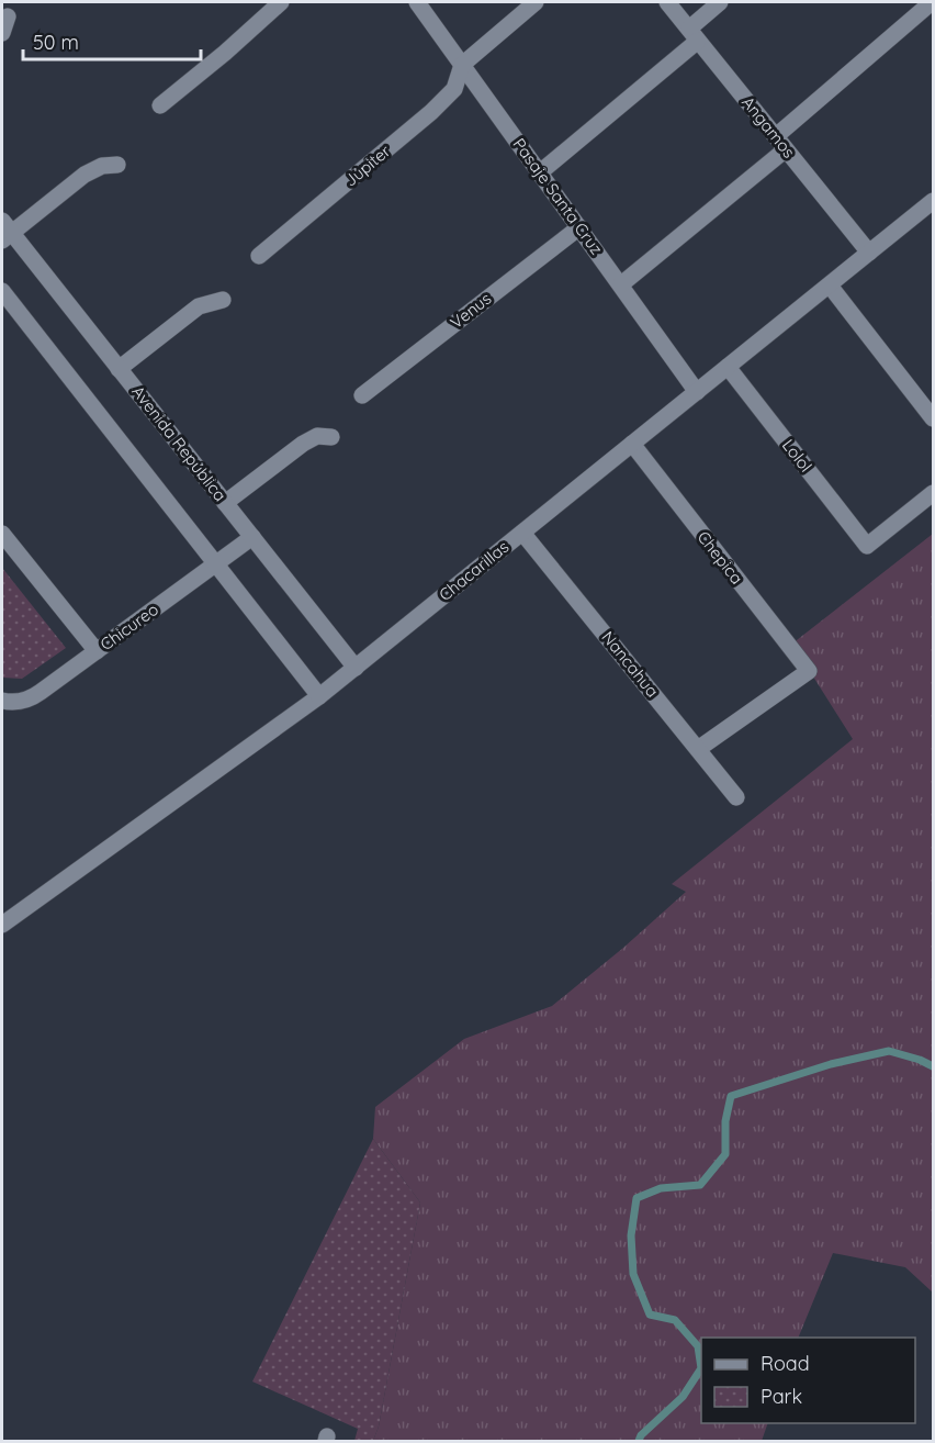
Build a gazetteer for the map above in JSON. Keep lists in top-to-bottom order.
{
  "streets": {
    "street": [
      "Angamos",
      "Júpiter",
      "Pasaje Santa Cruz",
      "Venus",
      "Avenida República",
      "Lolol",
      "Chepica",
      "Chacarillas",
      "Chicureo",
      "Nancahua"
    ]
  },
  "crossings": [
    ["Angamos", "Chacarillas"],
    ["Júpiter", "Pasaje Santa Cruz"],
    ["Pasaje Santa Cruz", "Venus"],
    ["Pasaje Santa Cruz", "Chacarillas"],
    ["Avenida República", "Chacarillas"],
    ["Avenida República", "Chicureo"],
    ["Lolol", "Chacarillas"],
    ["Chepica", "Chacarillas"],
    ["Chepica", "Nancahua"],
    ["Chacarillas", "Nancahua"]
  ],
  "legend": ["Road", "Park"],
  "scale_bar": "50 m"
}
